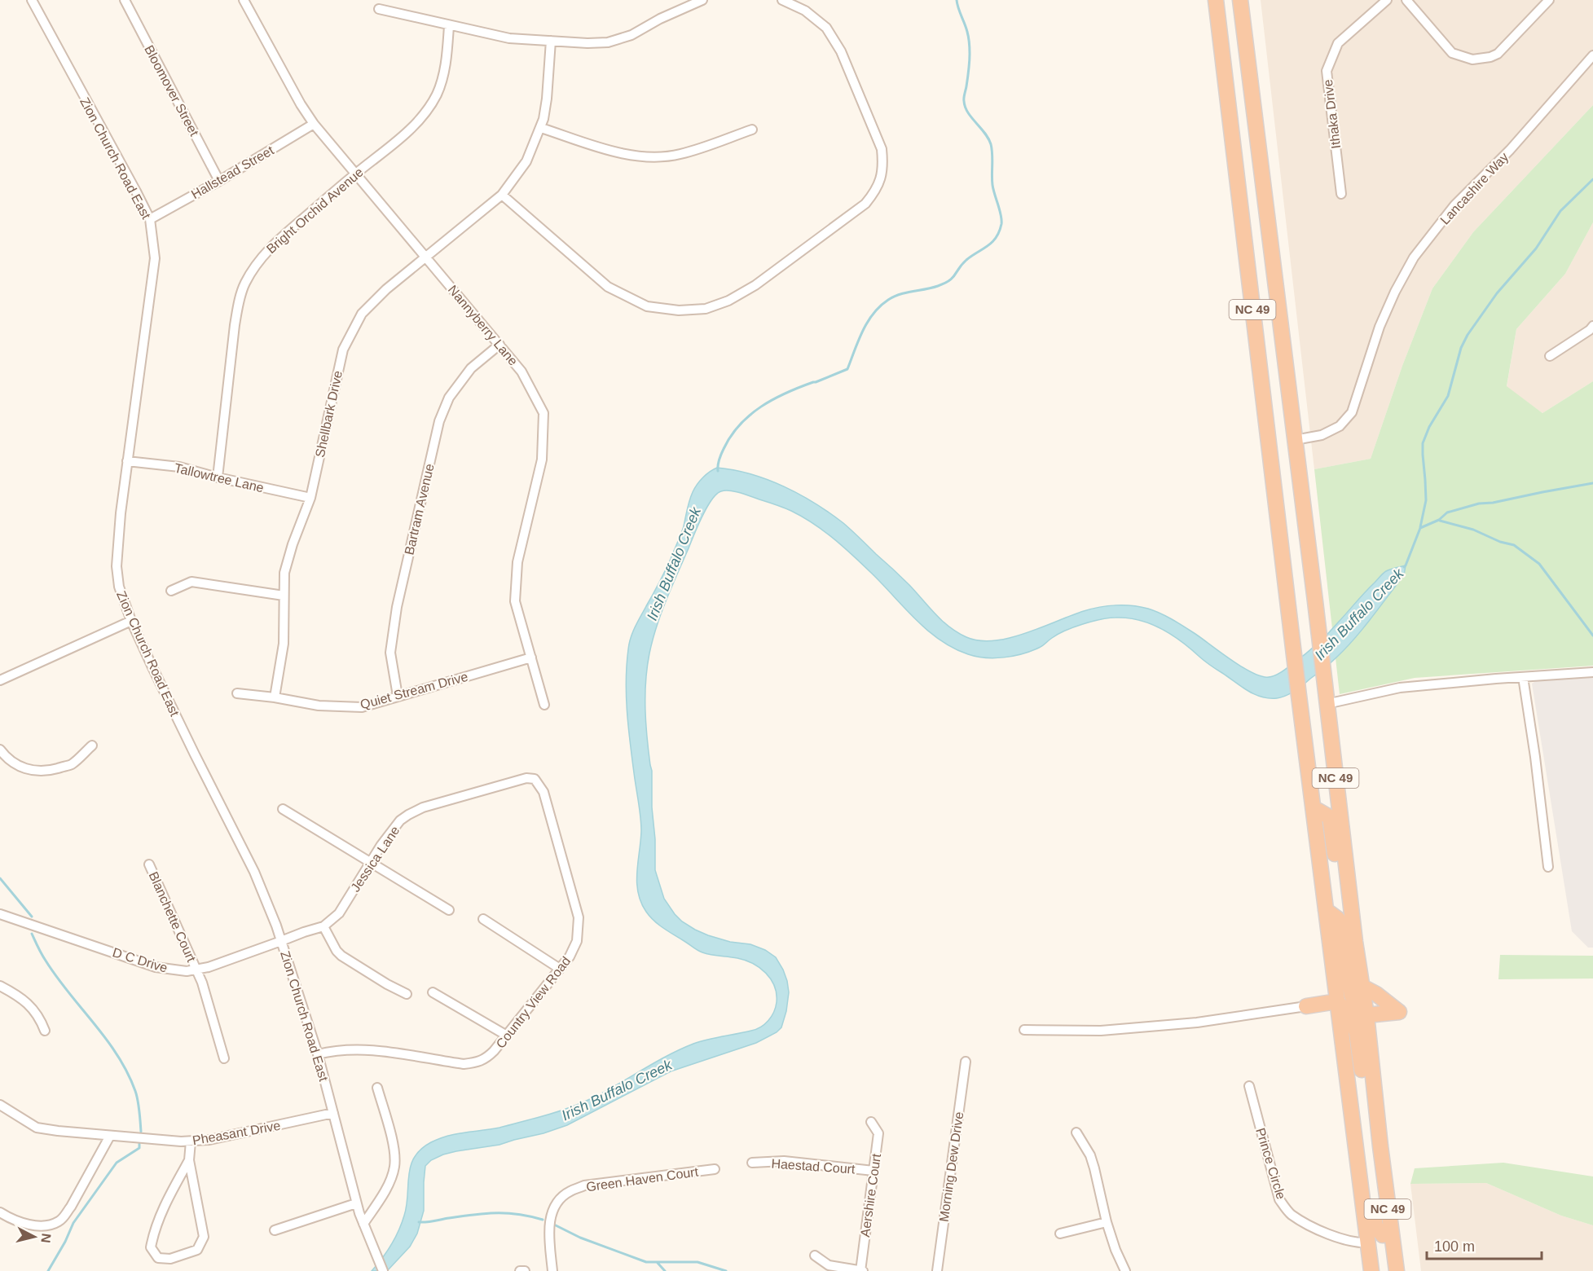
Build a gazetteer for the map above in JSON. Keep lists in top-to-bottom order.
{
  "streets": {
    "highway": ["NC 49"],
    "street": [
      "Bloomover Street",
      "Ithaka Drive",
      "Zion Church Road East",
      "Hallstead Street",
      "Lancashire Way",
      "Bright Orchid Avenue",
      "Nannyberry Lane",
      "Shellbark Drive",
      "Tallowtree Lane",
      "Bartram Avenue",
      "Quiet Stream Drive",
      "Jessica Lane",
      "Blanchette Court",
      "D C Drive",
      "Country View Road",
      "Pheasant Drive",
      "Prince Circle",
      "Haestad Court",
      "Morning Dew Drive",
      "Green Haven Court",
      "Aershire Court"
    ]
  },
  "crossings": [
    ["Bloomover Street", "Hallstead Street"],
    ["Zion Church Road East", "Hallstead Street"],
    ["Zion Church Road East", "Tallowtree Lane"],
    ["Zion Church Road East", "Jessica Lane"],
    ["Zion Church Road East", "D C Drive"],
    ["Zion Church Road East", "Country View Road"],
    ["Zion Church Road East", "Pheasant Drive"],
    ["Hallstead Street", "Nannyberry Lane"],
    ["Lancashire Way", "NC 49"],
    ["Bright Orchid Avenue", "Nannyberry Lane"],
    ["Bright Orchid Avenue", "Tallowtree Lane"],
    ["NC 49", "Prince Circle"],
    ["Nannyberry Lane", "Shellbark Drive"],
    ["Nannyberry Lane", "Bartram Avenue"],
    ["Nannyberry Lane", "Quiet Stream Drive"],
    ["Shellbark Drive", "Tallowtree Lane"],
    ["Shellbark Drive", "Quiet Stream Drive"],
    ["Bartram Avenue", "Quiet Stream Drive"],
    ["Jessica Lane", "D C Drive"],
    ["Jessica Lane", "Country View Road"],
    ["Blanchette Court", "D C Drive"],
    ["Haestad Court", "Aershire Court"]
  ],
  "water": ["Irish Buffalo Creek"],
  "scale_bar": "100 m",
  "north": "right"
}
